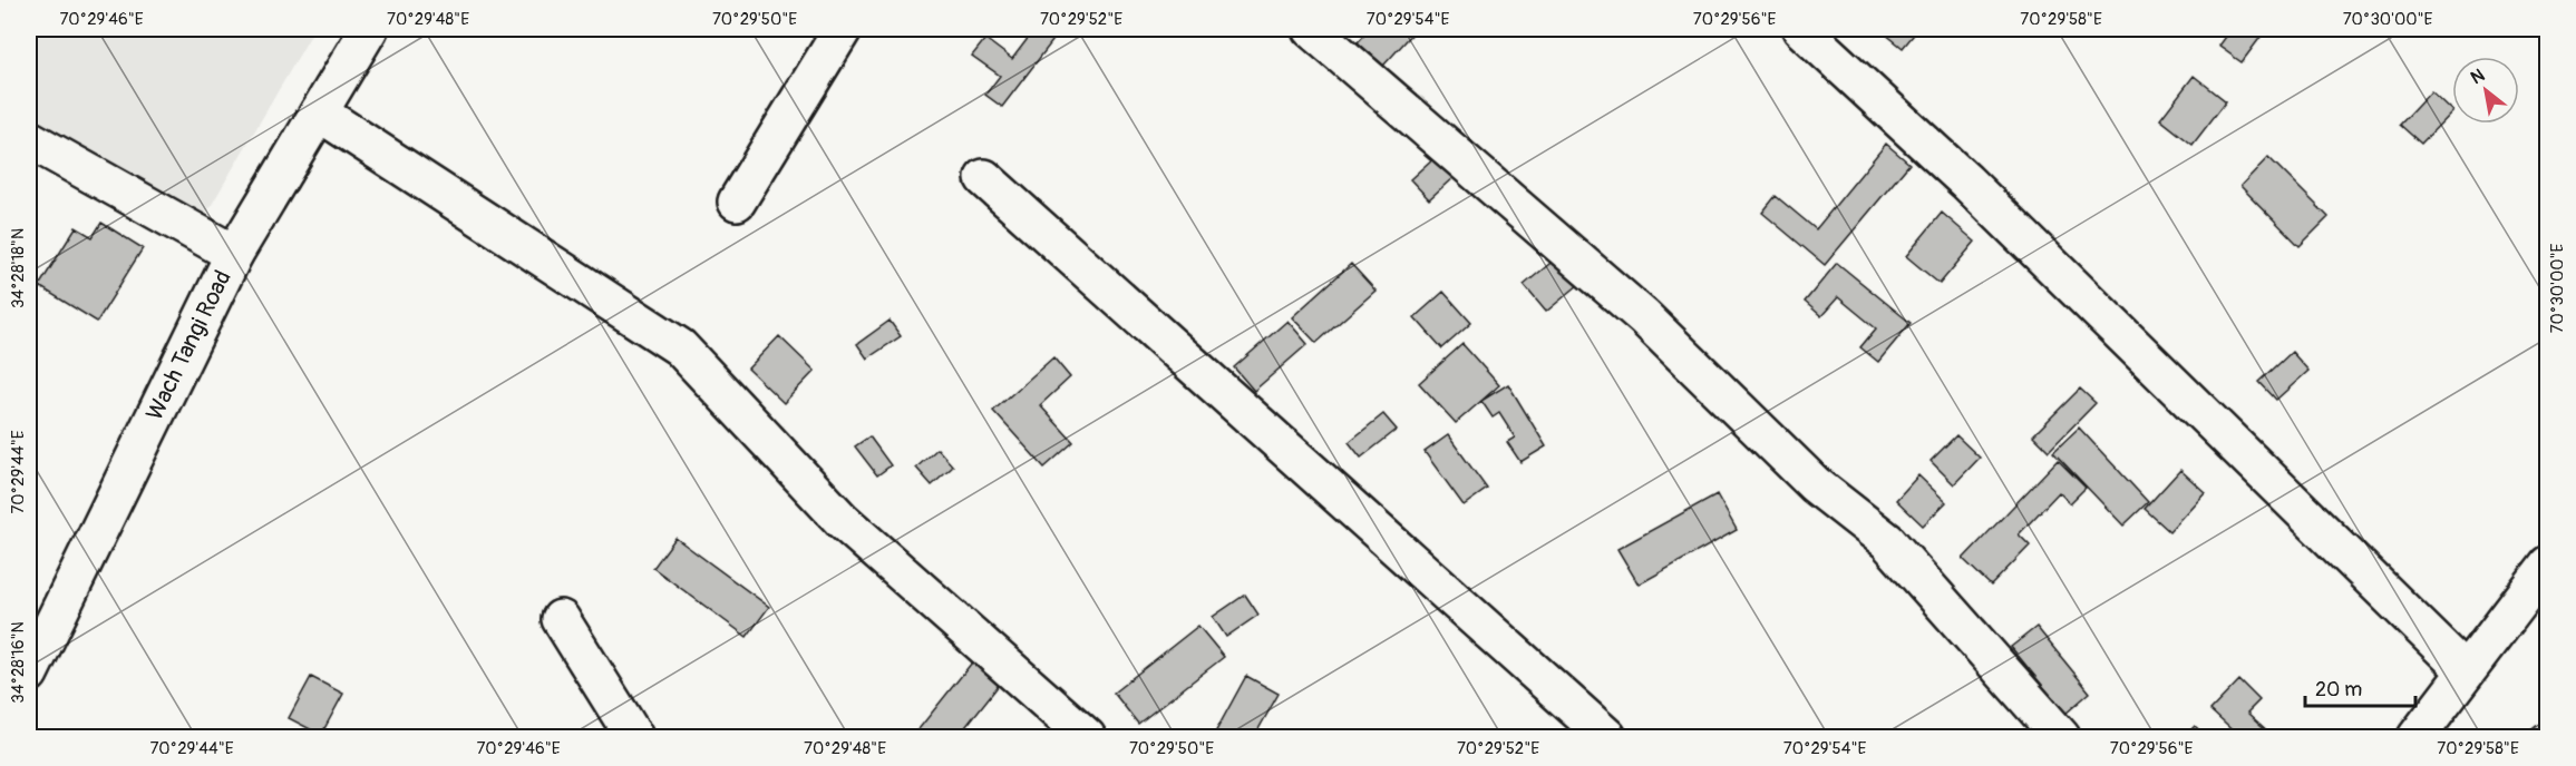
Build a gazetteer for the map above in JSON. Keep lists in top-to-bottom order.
{
  "streets": {
    "street": ["Wach Tangi Road"]
  },
  "scale_bar": "20 m",
  "north": "top left",
  "coordinates": [
    "70°29'46\"E",
    "70°29'48\"E",
    "70°29'50\"E",
    "70°29'52\"E",
    "70°29'54\"E",
    "70°29'56\"E",
    "70°29'58\"E",
    "70°30'00\"E",
    "34°28'18\"N",
    "70°29'44\"E",
    "34°28'16\"N"
  ]
}
